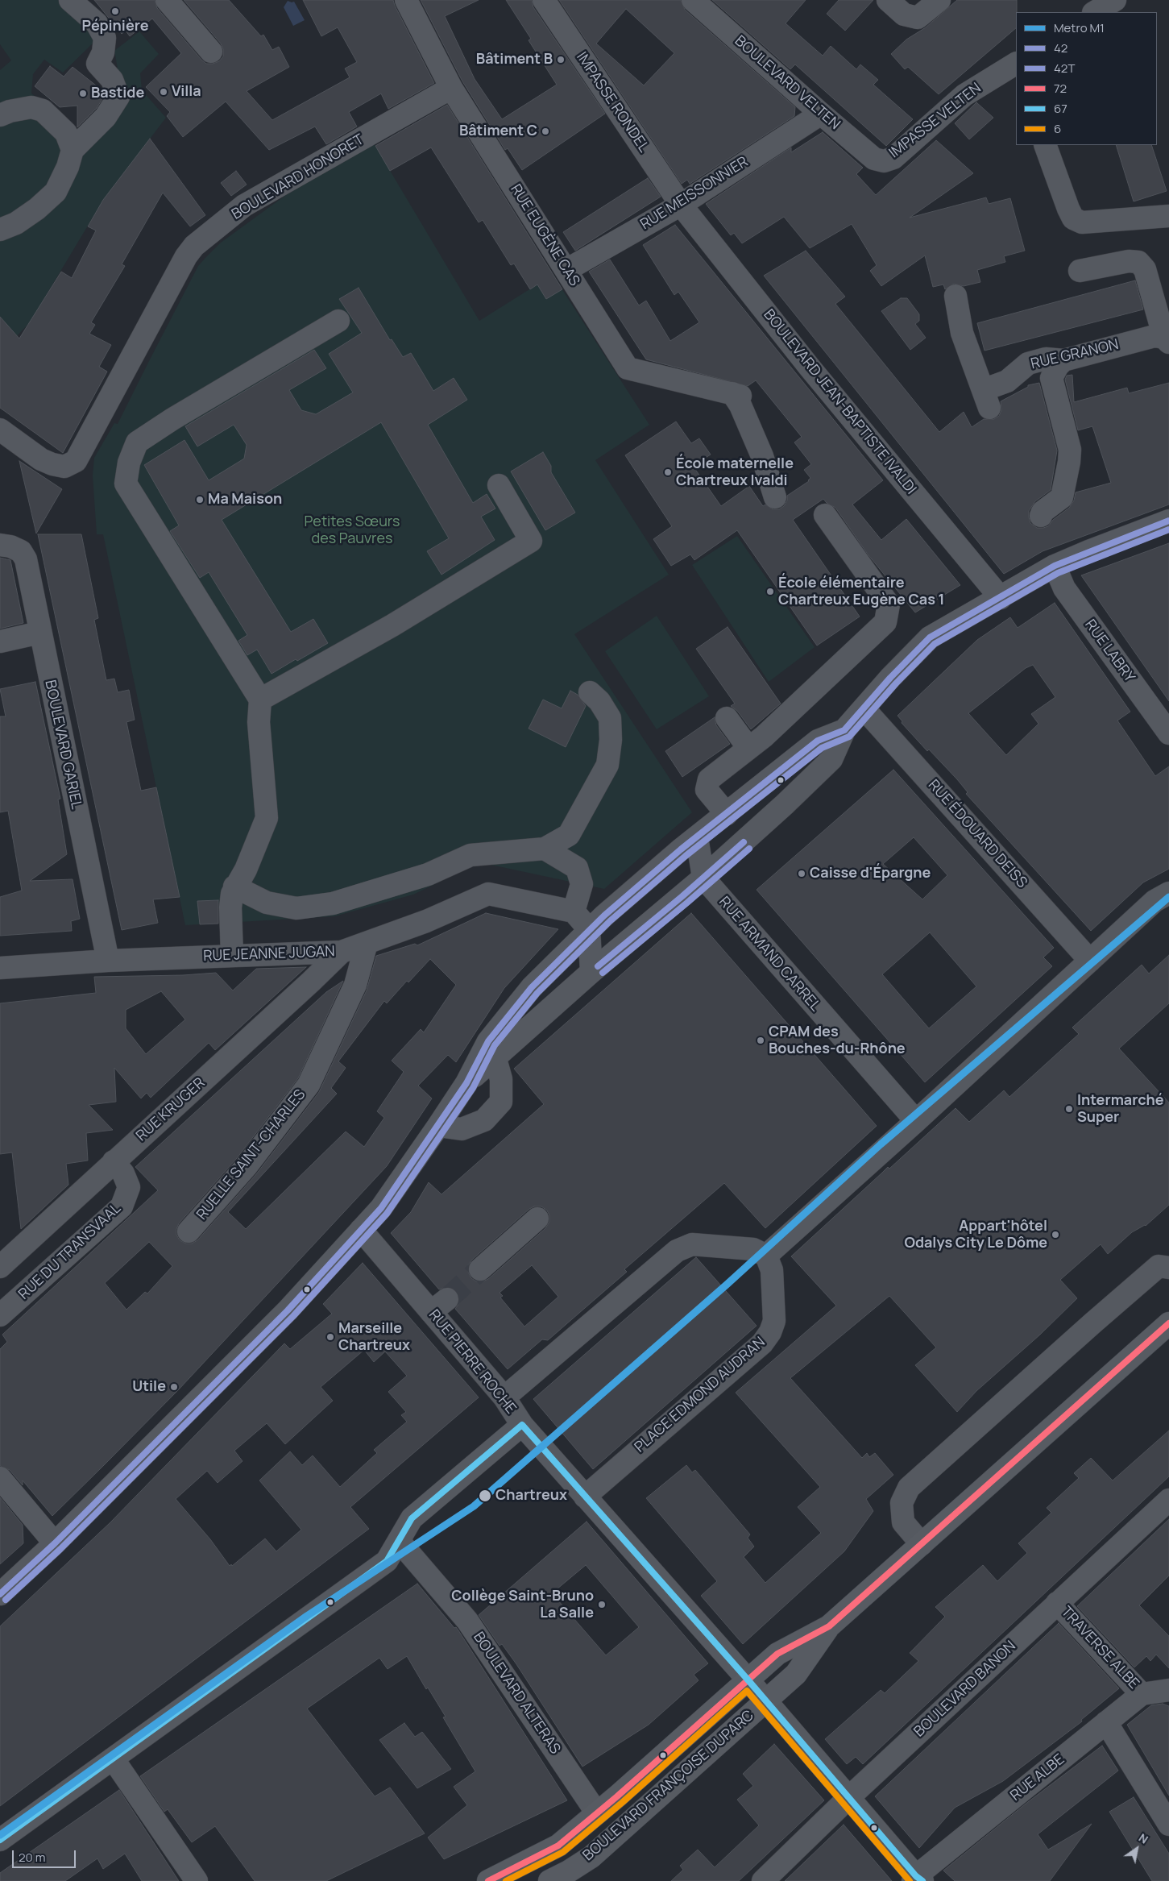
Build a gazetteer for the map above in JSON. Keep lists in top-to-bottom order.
{
  "streets": {
    "main road": ["BOULEVARD FRANÇOISE DUPARC"],
    "street": [
      "BOULEVARD VELTEN",
      "IMPASSE RONDEL",
      "IMPASSE VELTEN",
      "BOULEVARD HONORET",
      "RUE MEISSONNIER",
      "RUE EUGÈNE CAS",
      "RUE GRANON",
      "BOULEVARD JEAN-BAPTISTE IVALDI",
      "RUE LABRY",
      "BOULEVARD GARIEL",
      "RUE ÉDOUARD DEISS",
      "RUE JEANNE JUGAN",
      "RUE ARMAND CARREL",
      "RUE KRUGER",
      "RUELLE SAINT-CHARLES",
      "RUE DU TRANSVAAL",
      "RUE PIERRE ROCHE",
      "PLACE EDMOND AUDRAN",
      "TRAVERSE ALBE",
      "BOULEVARD BANON",
      "BOULEVARD ALTERAS",
      "RUE ALBE"
    ]
  },
  "crossings": [
    ["BOULEVARD VELTEN", "IMPASSE VELTEN"],
    ["BOULEVARD VELTEN", "RUE MEISSONNIER"],
    ["IMPASSE RONDEL", "RUE MEISSONNIER"],
    ["IMPASSE RONDEL", "BOULEVARD JEAN-BAPTISTE IVALDI"],
    ["BOULEVARD HONORET", "RUE EUGÈNE CAS"],
    ["RUE MEISSONNIER", "RUE EUGÈNE CAS"],
    ["RUE MEISSONNIER", "BOULEVARD JEAN-BAPTISTE IVALDI"],
    ["BOULEVARD GARIEL", "RUE JEANNE JUGAN"],
    ["RUE JEANNE JUGAN", "RUE KRUGER"],
    ["RUE JEANNE JUGAN", "RUELLE SAINT-CHARLES"],
    ["RUE KRUGER", "RUE DU TRANSVAAL"],
    ["RUE PIERRE ROCHE", "PLACE EDMOND AUDRAN"],
    ["RUE PIERRE ROCHE", "BOULEVARD BANON"],
    ["RUE PIERRE ROCHE", "RUE ALBE"],
    ["RUE PIERRE ROCHE", "BOULEVARD FRANÇOISE DUPARC"],
    ["TRAVERSE ALBE", "BOULEVARD BANON"],
    ["TRAVERSE ALBE", "RUE ALBE"],
    ["BOULEVARD ALTERAS", "BOULEVARD FRANÇOISE DUPARC"]
  ],
  "parks": ["Petites Sœurs des Pauvres"],
  "places": [
    "Pépinière",
    "Bâtiment B",
    "Villa",
    "Bastide",
    "Bâtiment C",
    "École maternelle Chartreux Ivaldi",
    "Ma Maison",
    "École élémentaire Chartreux Eugène Cas 1",
    "Caisse d'Épargne",
    "CPAM des Bouches-du-Rhône",
    "Intermarché Super",
    "Appart'hôtel Odalys City Le Dôme",
    "Marseille Chartreux",
    "Utile",
    "Chartreux",
    "Collège Saint-Bruno La Salle"
  ],
  "lines": [
    "transit line 42",
    "transit line 42T",
    "metro line M1",
    "transit line 72",
    "transit line 67",
    "transit line 6"
  ],
  "legend": [
    "Metro M1",
    "42",
    "42T",
    "72",
    "67",
    "6"
  ],
  "scale_bar": "20 m",
  "north": "top right"
}
